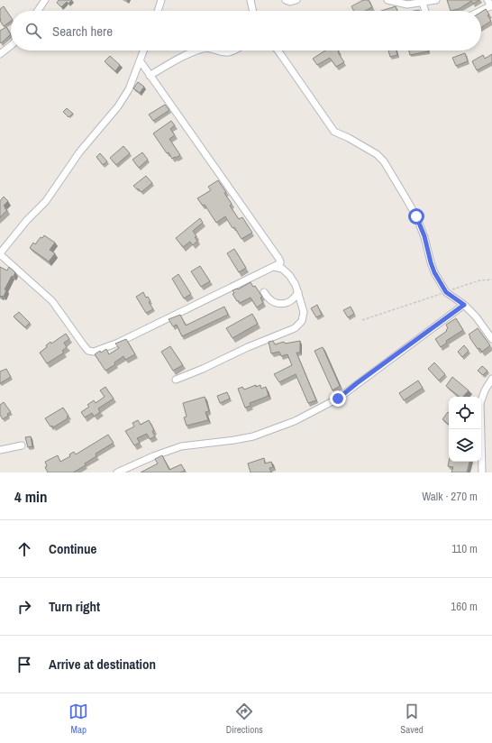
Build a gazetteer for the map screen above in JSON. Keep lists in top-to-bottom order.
{
  "page": {
    "search": "Search here",
    "heading": ["4 min", "Walk · 270 m"],
    "list": [
      ["Continue", "110 m"],
      ["Turn right", "160 m"],
      "Arrive at destination"
    ],
    "nav": ["Map", "Directions", "Saved"]
  }
}
